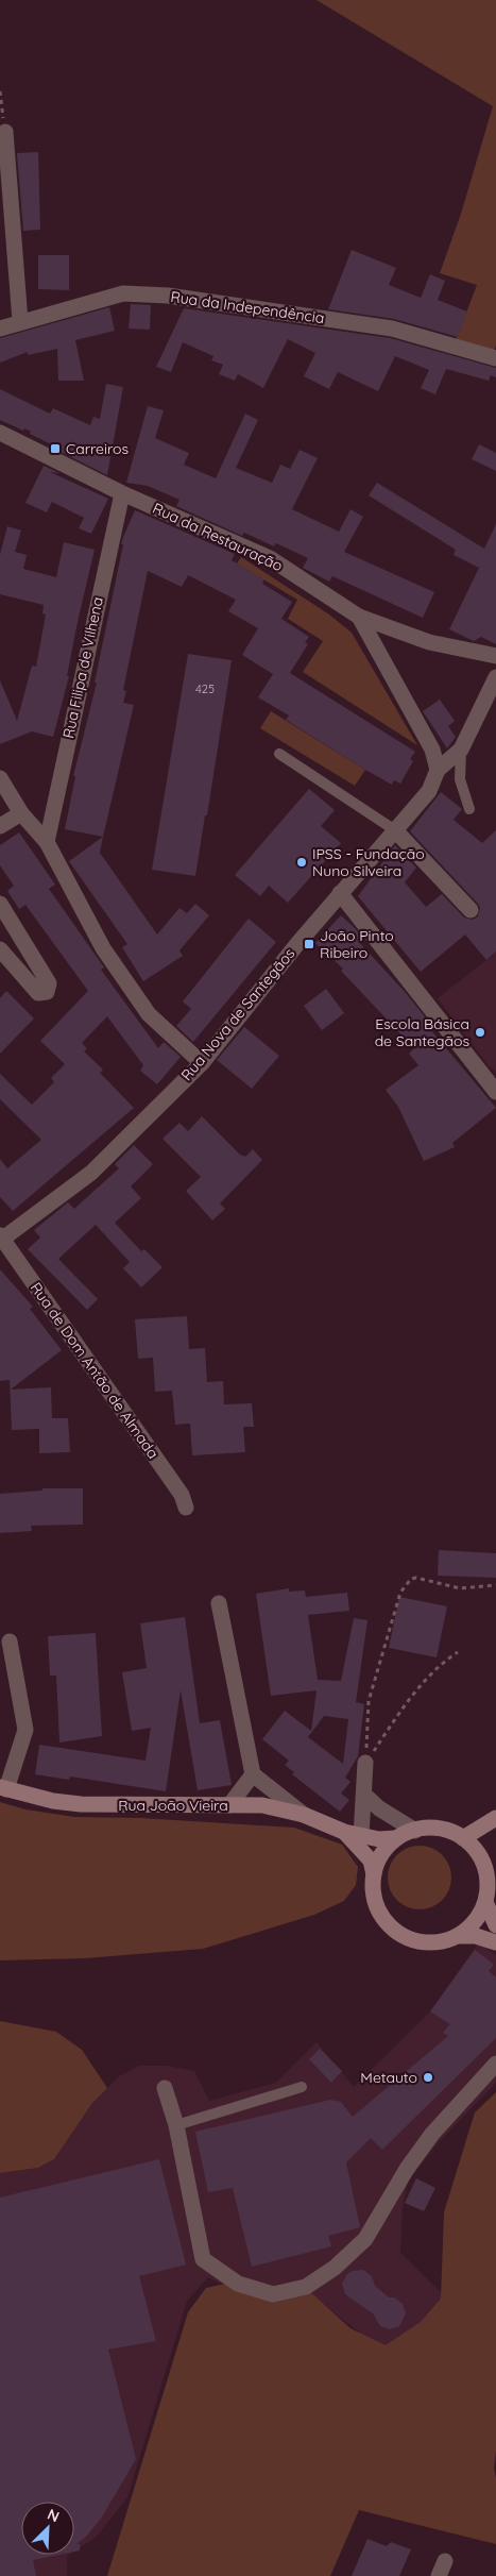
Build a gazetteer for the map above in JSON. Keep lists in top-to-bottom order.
{
  "streets": {
    "street": [
      "Rua da Independência",
      "Rua da Restauração",
      "Rua Filipa de Vilhena",
      "Rua Nova de Santegãos",
      "Rua de Dom Antão de Almada",
      "Rua João Vieira"
    ]
  },
  "crossings": [
    ["Rua da Restauração", "Rua Filipa de Vilhena"],
    ["Rua Nova de Santegãos", "Rua de Dom Antão de Almada"]
  ],
  "places": {
    "transit": ["Carreiros", "João Pinto Ribeiro"],
    "other": ["IPSS - Fundação Nuno Silveira", "Escola Básica de Santegãos", "Metauto"]
  },
  "house_numbers": ["425"],
  "north": "top right"
}
